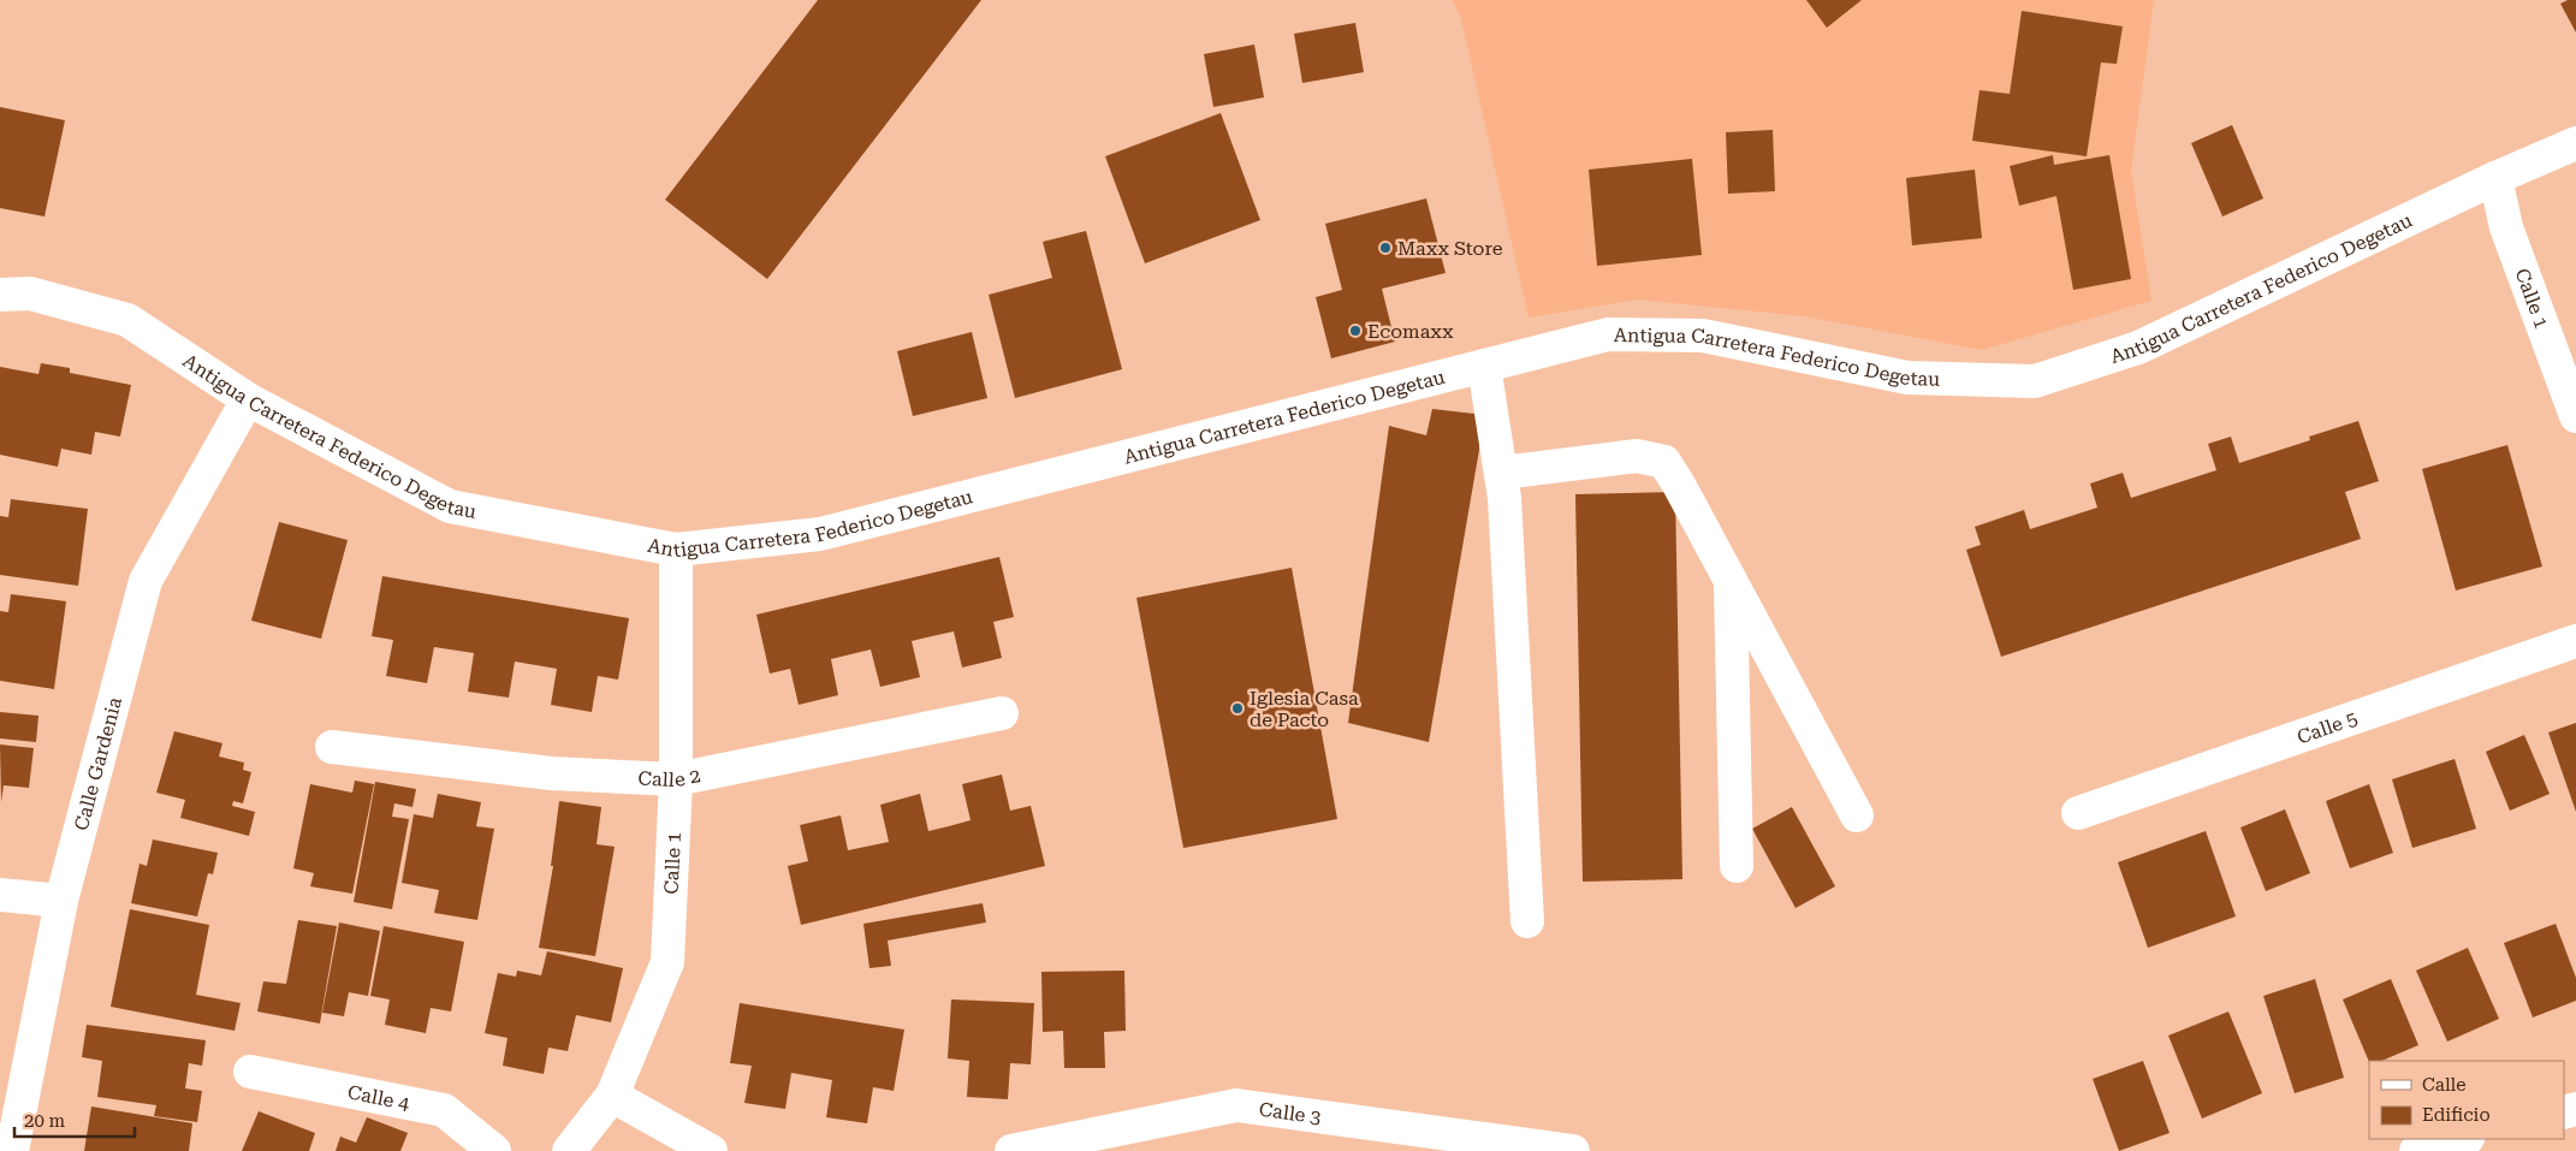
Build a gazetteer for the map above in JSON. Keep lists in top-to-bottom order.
{
  "streets": {
    "street": [
      "Antigua Carretera Federico Degetau",
      "Calle 1",
      "Calle 5",
      "Calle Gardenia",
      "Calle 2",
      "Calle 4",
      "Calle 3"
    ]
  },
  "crossings": [
    ["Antigua Carretera Federico Degetau", "Calle 1"],
    ["Antigua Carretera Federico Degetau", "Calle Gardenia"],
    ["Calle 1", "Calle 2"]
  ],
  "places": ["Maxx Store", "Ecomaxx", "Iglesia Casa de Pacto"],
  "legend": ["Calle", "Edificio"],
  "scale_bar": "20 m"
}
